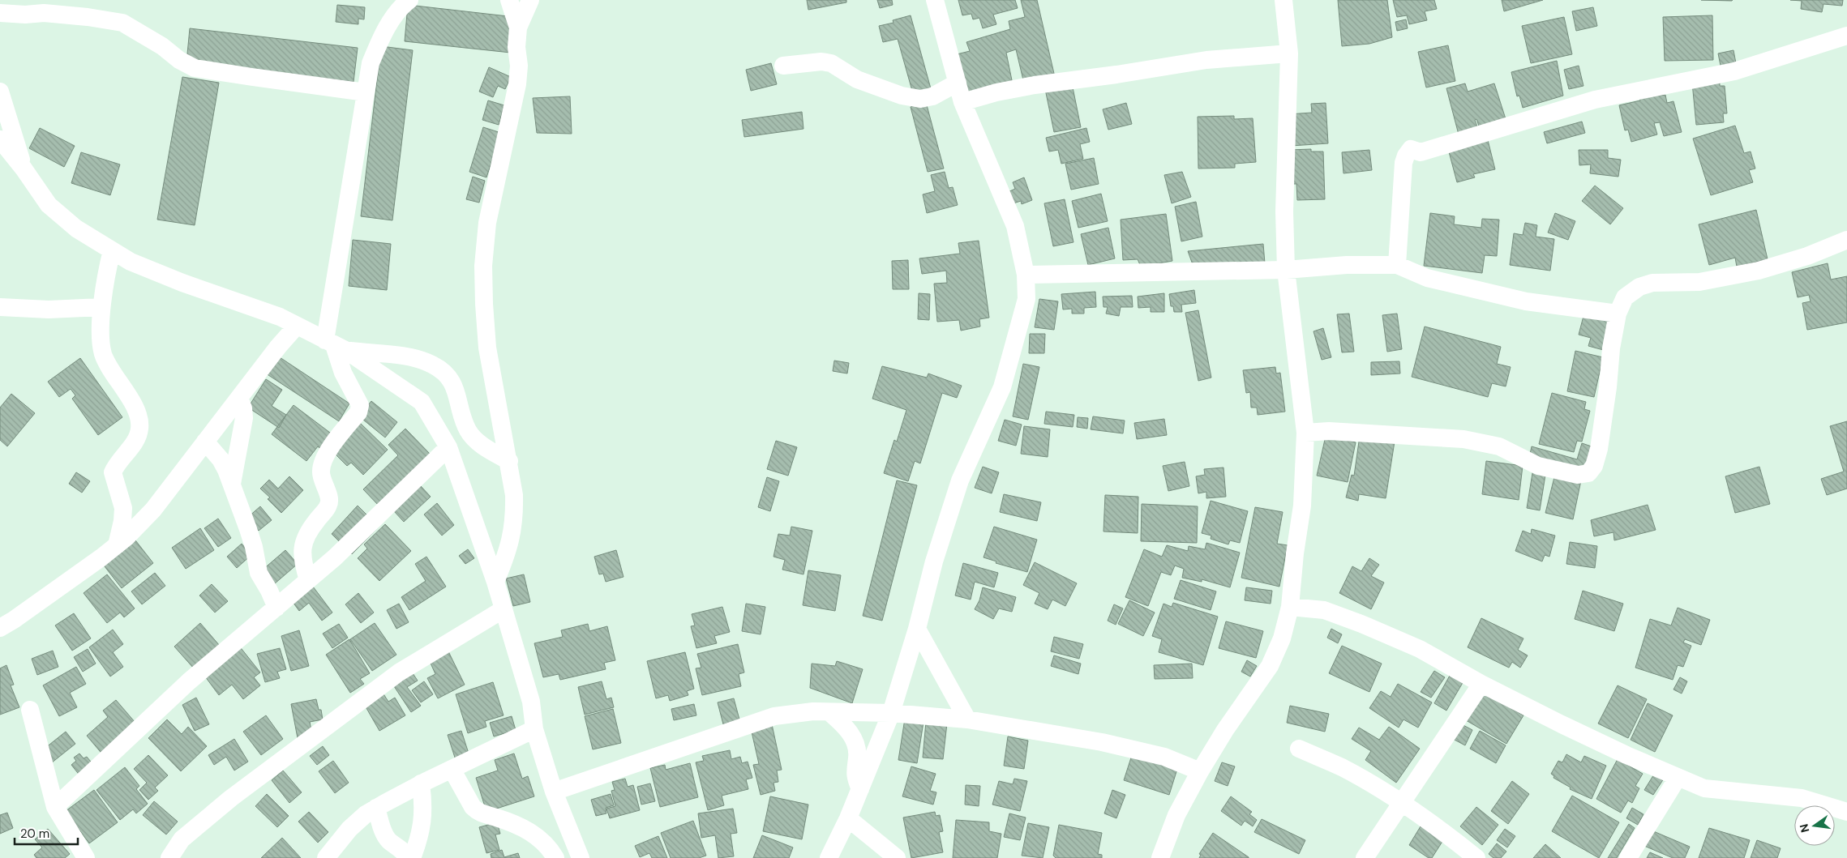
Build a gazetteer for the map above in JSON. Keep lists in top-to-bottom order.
{
  "scale_bar": "20 m",
  "north": "left"
}
